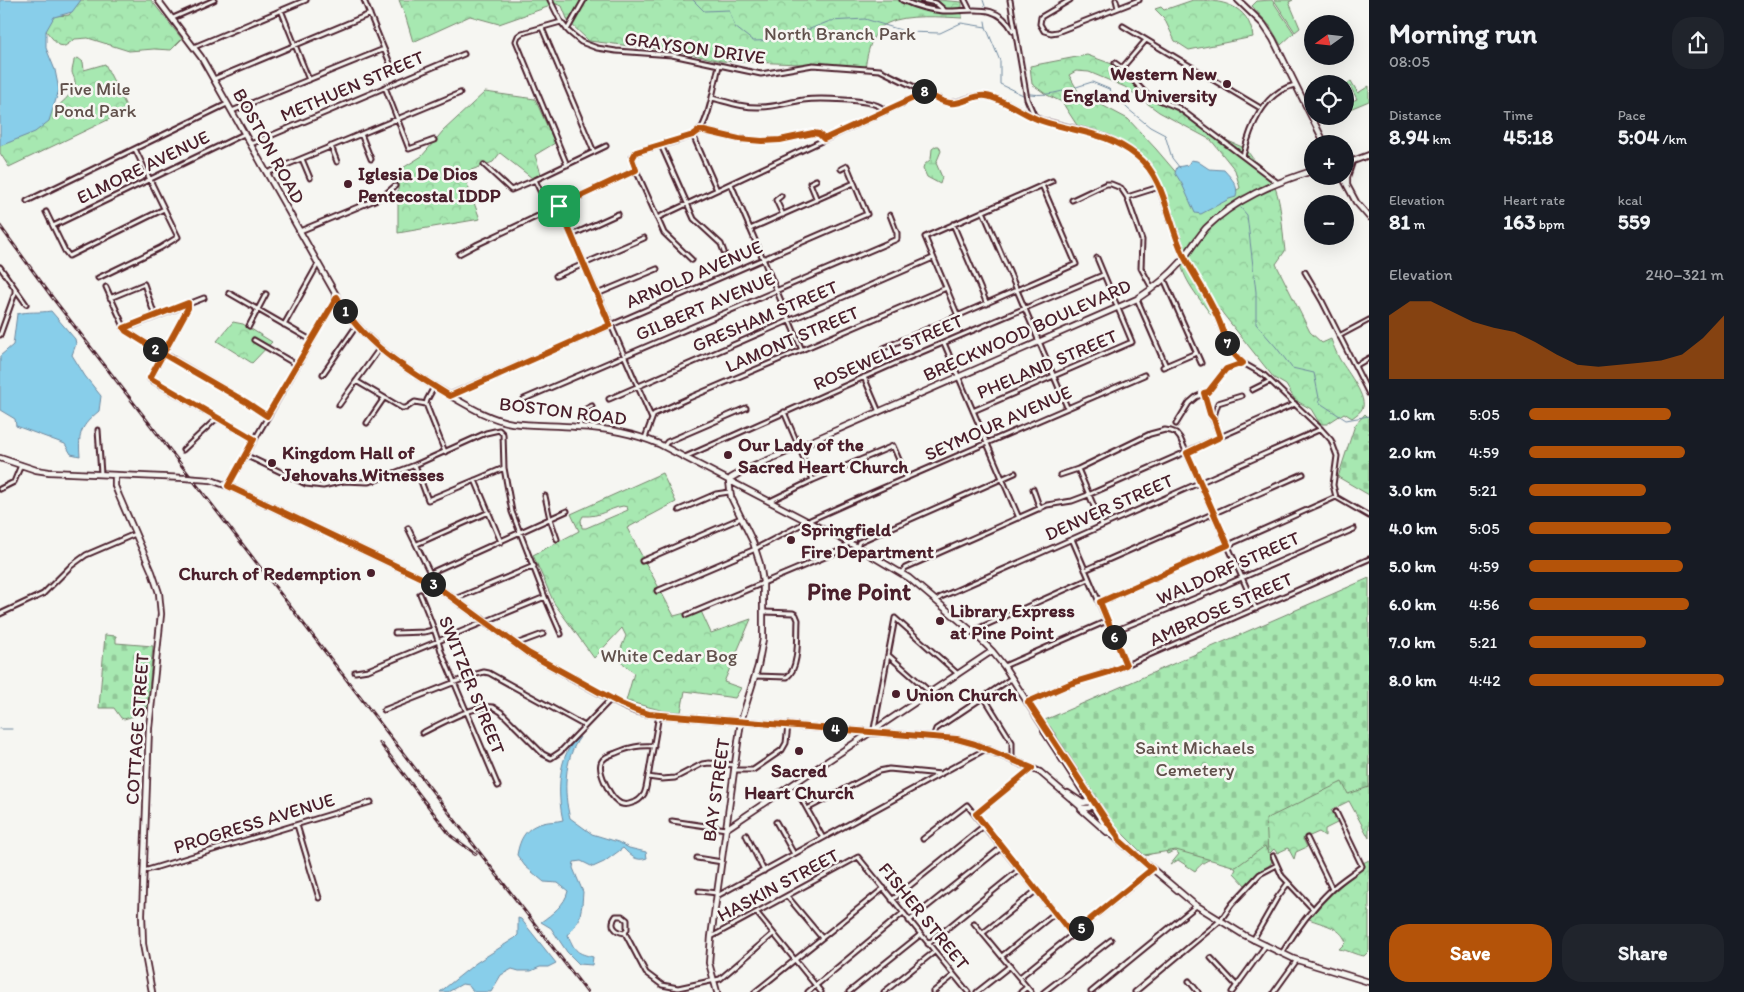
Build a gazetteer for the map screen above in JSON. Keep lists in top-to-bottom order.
{
  "streets": {
    "main road": [
      "BOSTON ROAD",
      "BRECKWOOD BOULEVARD",
      "COTTAGE STREET",
      "BAY STREET"
    ],
    "street": [
      "GRAYSON DRIVE",
      "METHUEN STREET",
      "ELMORE AVENUE",
      "ARNOLD AVENUE",
      "GILBERT AVENUE",
      "GRESHAM STREET",
      "LAMONT STREET",
      "ROSEWELL STREET",
      "PHELAND STREET",
      "SEYMOUR AVENUE",
      "DENVER STREET",
      "WALDORF STREET",
      "AMBROSE STREET",
      "SWITZER STREET",
      "PROGRESS AVENUE",
      "HASKIN STREET",
      "FISHER STREET"
    ]
  },
  "crossings": [
    ["GRAYSON DRIVE", "BRECKWOOD BOULEVARD"],
    ["GRAYSON DRIVE", "DENVER STREET"],
    ["METHUEN STREET", "BOSTON ROAD"],
    ["BOSTON ROAD", "ELMORE AVENUE"],
    ["BOSTON ROAD", "ARNOLD AVENUE"],
    ["BOSTON ROAD", "BRECKWOOD BOULEVARD"],
    ["BOSTON ROAD", "ROSEWELL STREET"],
    ["BOSTON ROAD", "SEYMOUR AVENUE"],
    ["BOSTON ROAD", "DENVER STREET"],
    ["BOSTON ROAD", "AMBROSE STREET"],
    ["BOSTON ROAD", "BAY STREET"],
    ["BRECKWOOD BOULEVARD", "PHELAND STREET"],
    ["BRECKWOOD BOULEVARD", "BAY STREET"],
    ["SEYMOUR AVENUE", "BAY STREET"],
    ["COTTAGE STREET", "PROGRESS AVENUE"],
    ["BAY STREET", "HASKIN STREET"],
    ["HASKIN STREET", "FISHER STREET"]
  ],
  "districts": ["Pine Point"],
  "parks": [
    "North Branch Park",
    "Five Mile Pond Park",
    "White Cedar Bog",
    "Saint Michaels Cemetery"
  ],
  "places": [
    "Western New England University",
    "Iglesia De Dios Pentecostal IDDP",
    "Our Lady of the Sacred Heart Church",
    "Kingdom Hall of Jehovahs Witnesses",
    "Springfield Fire Department",
    "Church of Redemption",
    "Library Express at Pine Point",
    "Union Church",
    "Sacred Heart Church"
  ],
  "north": "left",
  "page": {
    "heading": ["Morning run", "08:05"],
    "map_buttons": ["+", "−"],
    "pins": [
      "8",
      "1",
      "7",
      "2",
      "3",
      "6",
      "4",
      "5"
    ],
    "stats": [
      ["Distance", "8.94 km"],
      ["Time", "45:18"],
      ["Pace", "5:04 /km"],
      ["Elevation", "81 m"],
      ["Heart rate", "163 bpm"],
      ["kcal", "559"]
    ],
    "chart": ["Elevation", "240–321 m"],
    "list": [
      {
        "name": "1.0 km",
        "note": "5:05"
      },
      {
        "name": "2.0 km",
        "note": "4:59"
      },
      {
        "name": "3.0 km",
        "note": "5:21"
      },
      {
        "name": "4.0 km",
        "note": "5:05"
      },
      {
        "name": "5.0 km",
        "note": "4:59"
      },
      {
        "name": "6.0 km",
        "note": "4:56"
      },
      {
        "name": "7.0 km",
        "note": "5:21"
      },
      {
        "name": "8.0 km",
        "note": "4:42"
      }
    ],
    "buttons": ["Save", "Share"]
  }
}
